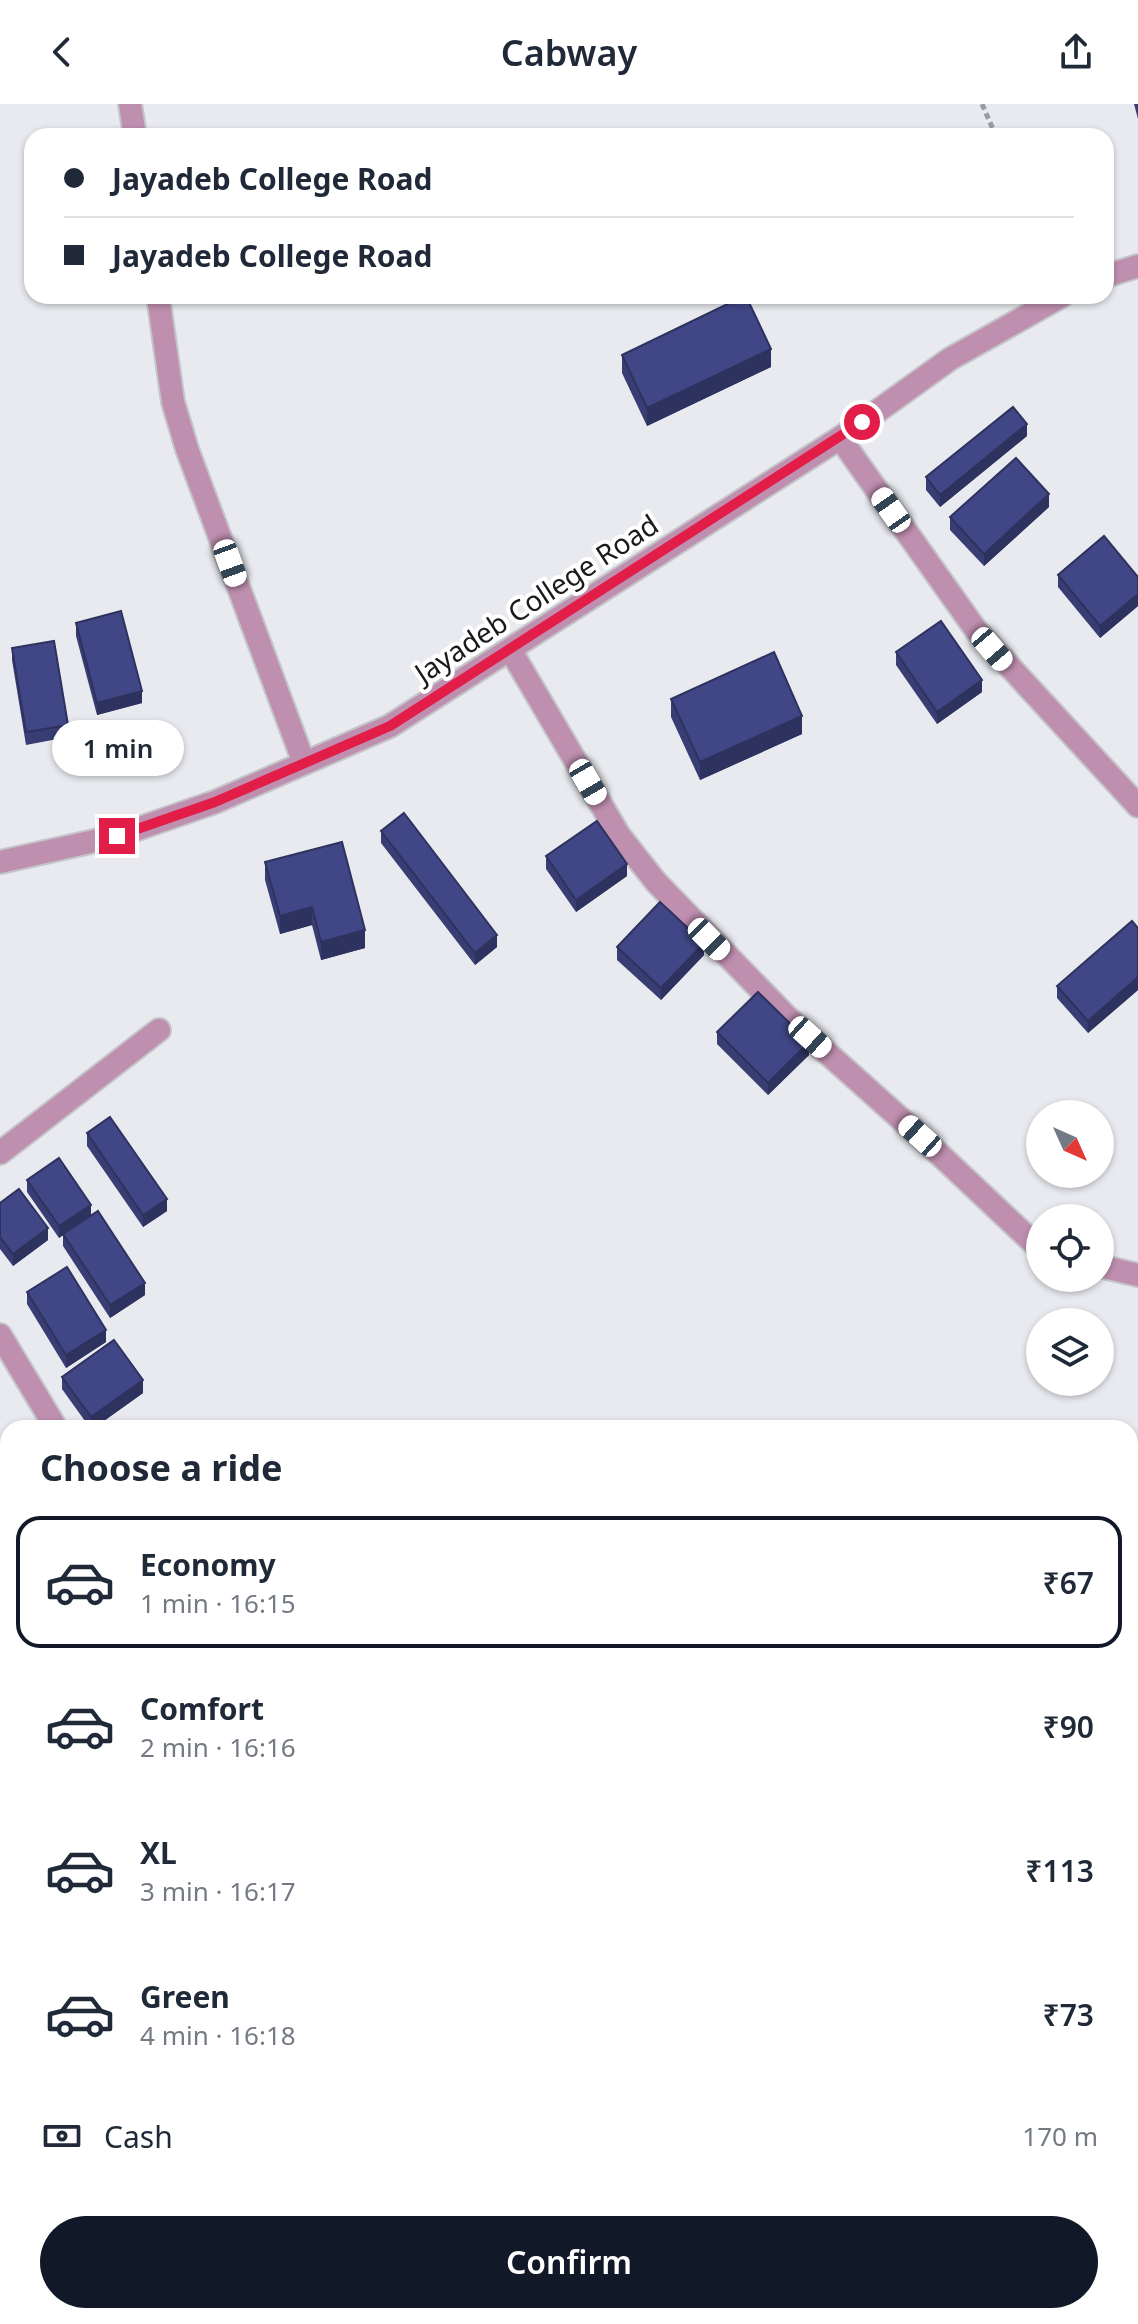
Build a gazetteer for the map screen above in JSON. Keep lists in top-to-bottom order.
{
  "streets": {
    "street": ["Jayadeb College Road"]
  },
  "north": "bottom right",
  "page": {
    "header": "Cabway",
    "banner": ["Jayadeb College Road", "Jayadeb College Road"],
    "bubble": "1 min",
    "heading": "Choose a ride",
    "list": [
      {
        "name": "Economy",
        "note": "1 min · 16:15",
        "value": "₹67"
      },
      {
        "name": "Comfort",
        "note": "2 min · 16:16",
        "value": "₹90"
      },
      {
        "name": "XL",
        "note": "3 min · 16:17",
        "value": "₹113"
      },
      {
        "name": "Green",
        "note": "4 min · 16:18",
        "value": "₹73"
      }
    ],
    "pay": ["Cash", "170 m"],
    "buttons": "Confirm"
  }
}
